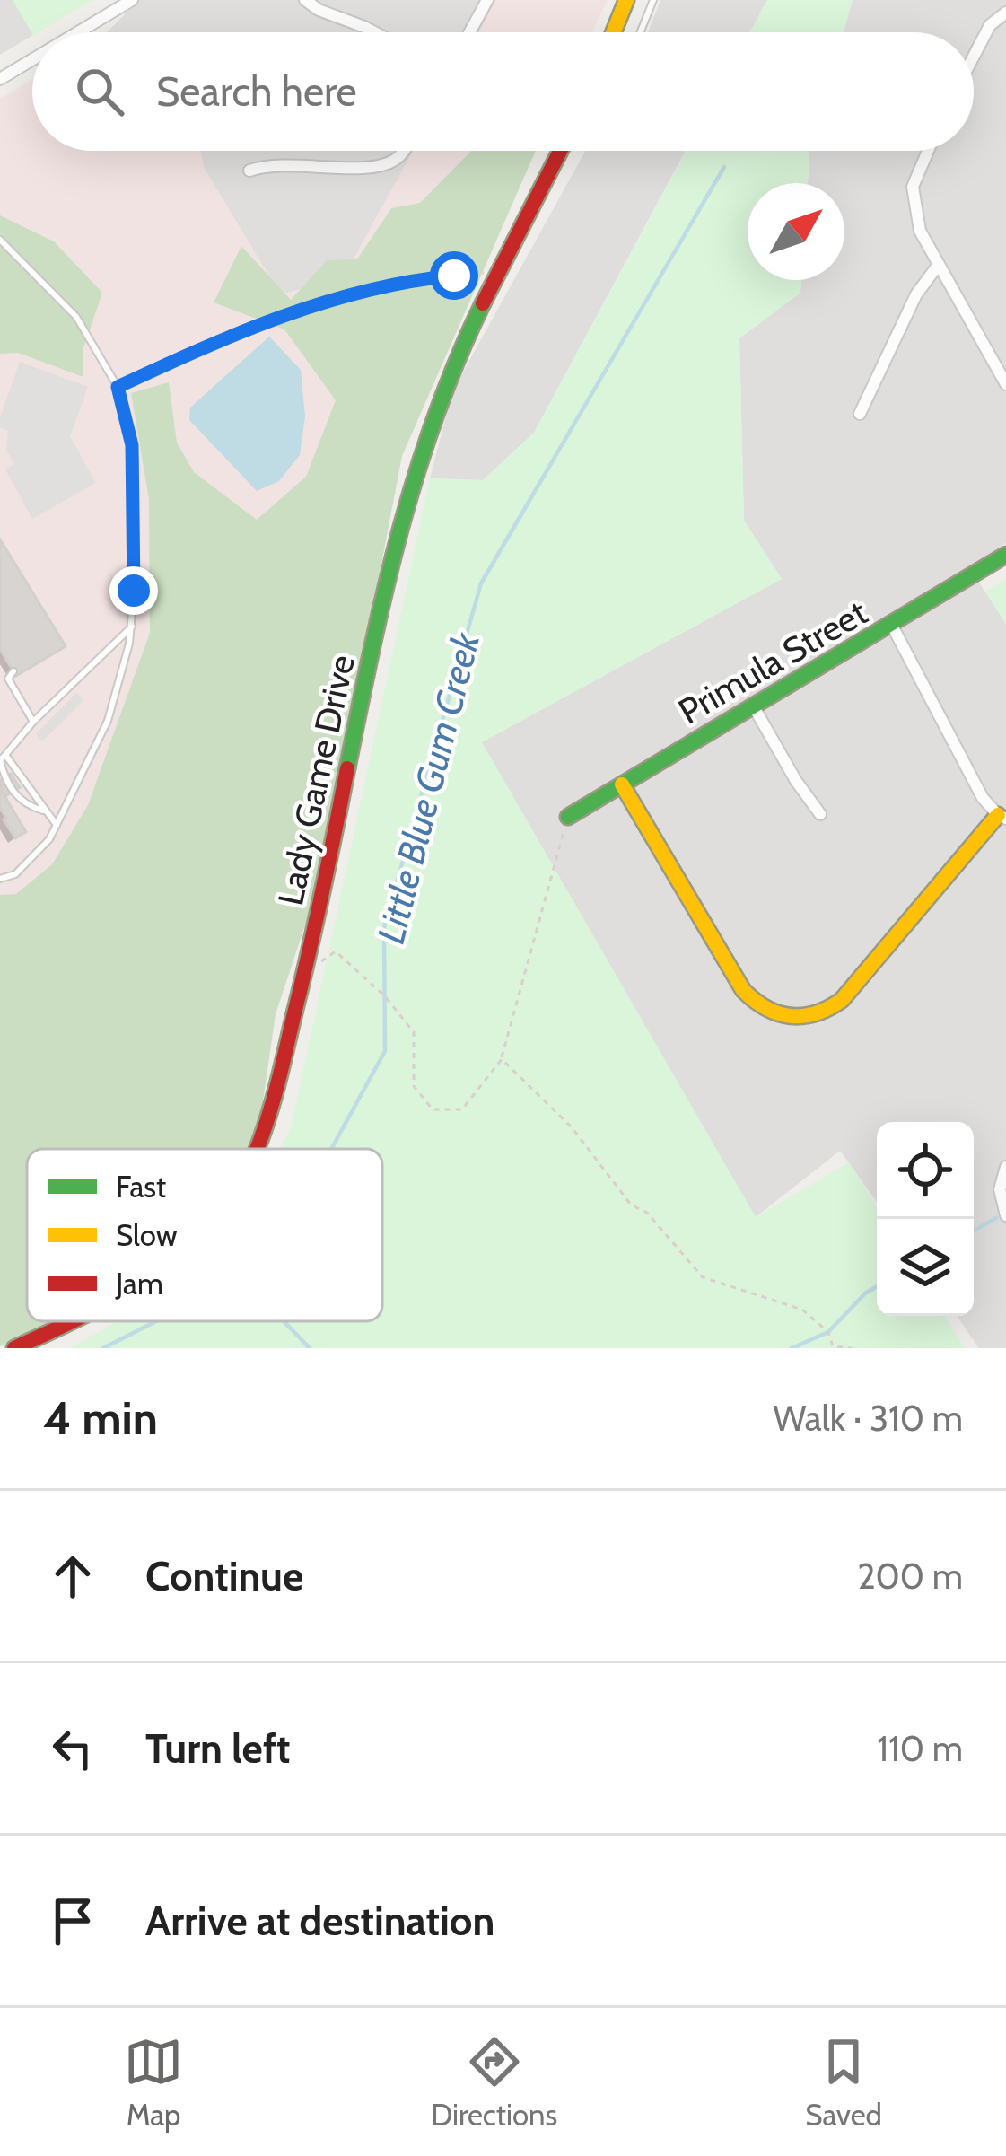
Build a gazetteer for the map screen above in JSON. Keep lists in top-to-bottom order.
{
  "streets": {
    "main road": ["Primula Street", "Lady Game Drive"]
  },
  "water": ["Little Blue Gum Creek"],
  "legend": ["Fast", "Slow", "Jam"],
  "north": "top right",
  "page": {
    "search": "Search here",
    "heading": ["4 min", "Walk · 310 m"],
    "list": [
      ["Continue", "200 m"],
      ["Turn left", "110 m"],
      "Arrive at destination"
    ],
    "nav": ["Map", "Directions", "Saved"]
  }
}
